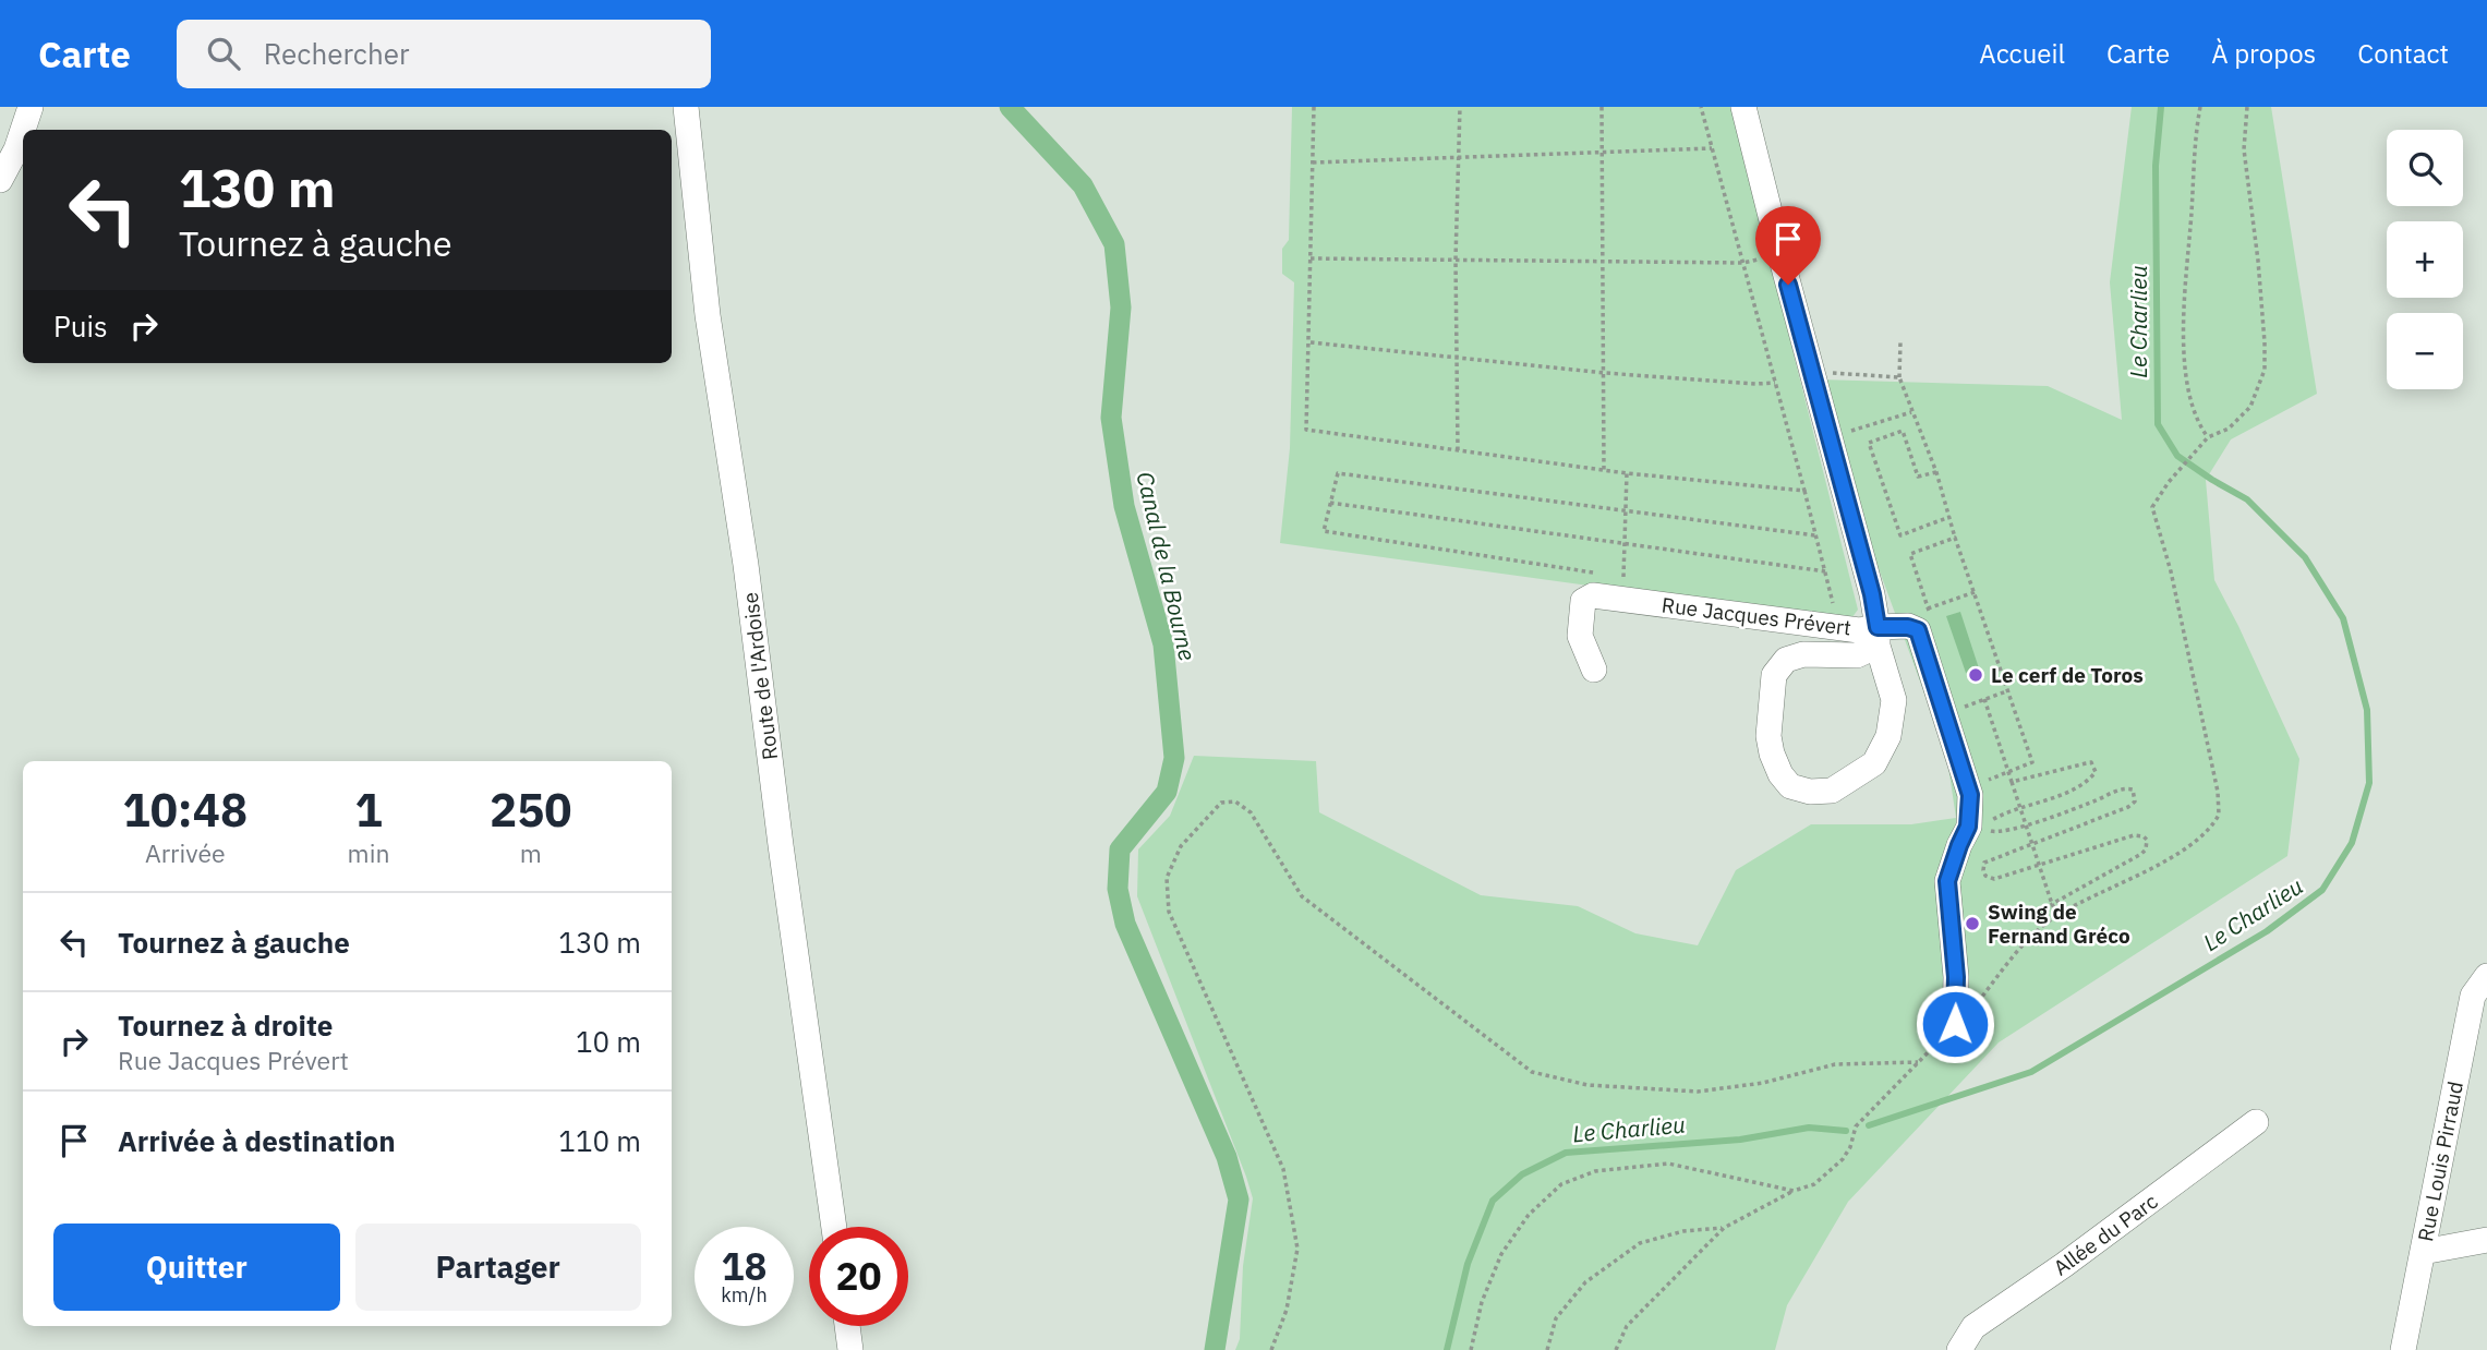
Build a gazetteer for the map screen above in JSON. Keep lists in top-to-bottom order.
{
  "streets": {
    "street": [
      "Rue Jacques Prévert",
      "Route de l'Ardoise",
      "Rue Louis Pirraud",
      "Allée du Parc"
    ]
  },
  "water": ["Le Charlieu", "Canal de la Bourne"],
  "places": ["Le cerf de Toros", "Swing de Fernand Gréco"],
  "page": {
    "header": "Carte",
    "search": "Rechercher",
    "nav": [
      "Accueil",
      "Carte",
      "À propos",
      "Contact"
    ],
    "map_buttons": ["+", "−"],
    "turn": ["130 m", "Tournez à gauche"],
    "then": "Puis",
    "eta": [
      "10:48",
      "Arrivée",
      "1",
      "min",
      "250",
      "m"
    ],
    "list": [
      {
        "name": "Tournez à gauche",
        "value": "130 m"
      },
      {
        "name": "Tournez à droite",
        "note": "Rue Jacques Prévert",
        "value": "10 m"
      },
      {
        "name": "Arrivée à destination",
        "value": "110 m"
      }
    ],
    "buttons": ["Quitter", "Partager"],
    "speed": "18 km/h",
    "limit": "20"
  }
}
